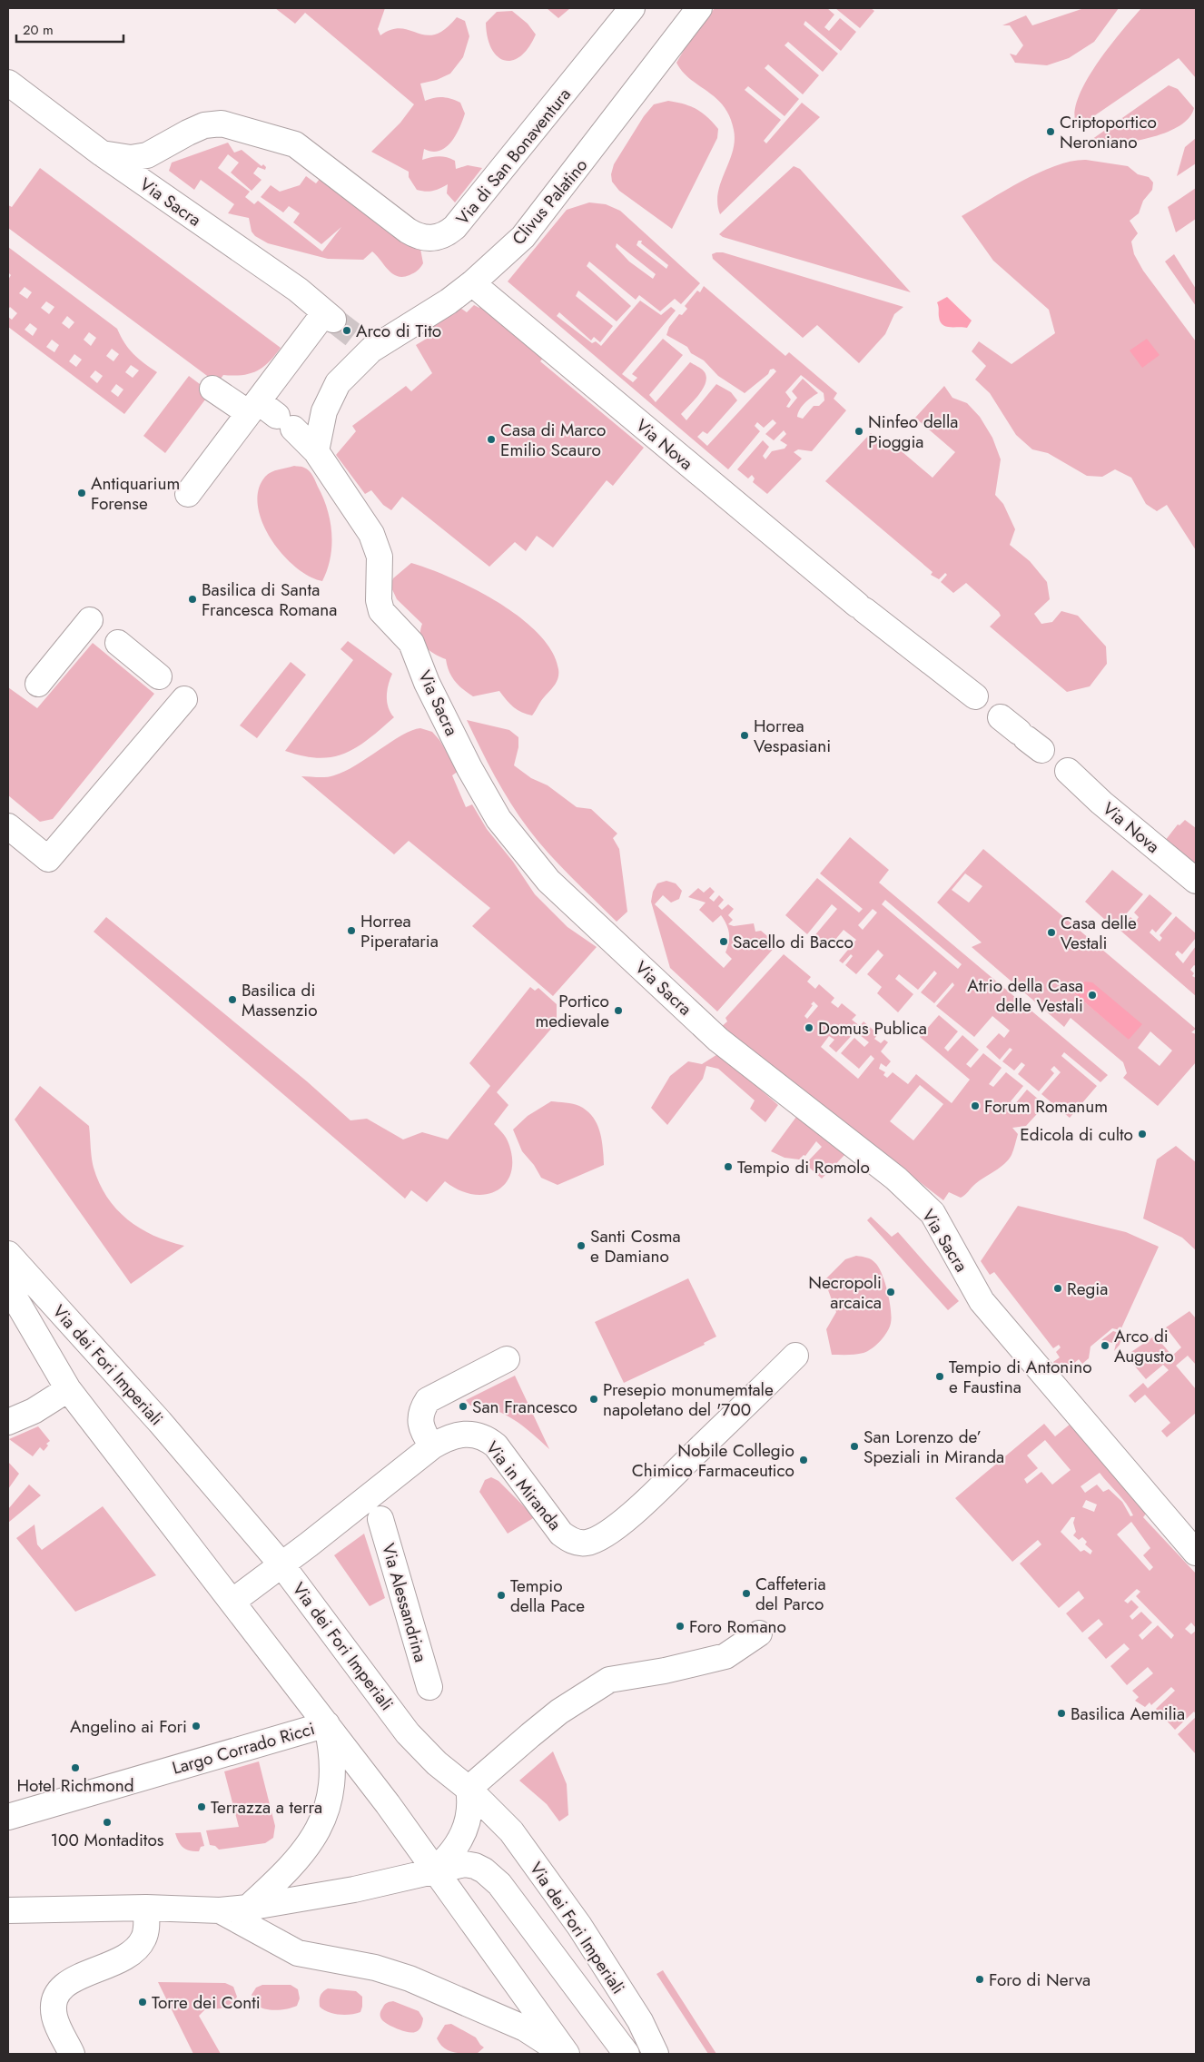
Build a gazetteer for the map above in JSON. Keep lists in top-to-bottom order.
{
  "streets": {
    "street": [
      "Via di San Bonaventura",
      "Via Sacra",
      "Clivus Palatino",
      "Via Nova",
      "Via dei Fori Imperiali",
      "Via in Miranda",
      "Via Alessandrina",
      "Largo Corrado Ricci"
    ]
  },
  "crossings": [
    ["Via di San Bonaventura", "Via Sacra"],
    ["Via Sacra", "Clivus Palatino"],
    ["Clivus Palatino", "Via Nova"],
    ["Via dei Fori Imperiali", "Via in Miranda"],
    ["Via dei Fori Imperiali", "Largo Corrado Ricci"]
  ],
  "places": [
    "Criptoportico Neroniano",
    "Arco di Tito",
    "Ninfeo della Pioggia",
    "Casa di Marco Emilio Scauro",
    "Antiquarium Forense",
    "Basilica di Santa Francesca Romana",
    "Horrea Vespasiani",
    "Horrea Piperataria",
    "Casa delle Vestali",
    "Sacello di Bacco",
    "Atrio della Casa delle Vestali",
    "Basilica di Massenzio",
    "Portico medievale",
    "Domus Publica",
    "Forum Romanum",
    "Edicola di culto",
    "Tempio di Romolo",
    "Santi Cosma e Damiano",
    "Regia",
    "Necropoli arcaica",
    "Arco di Augusto",
    "Tempio di Antonino e Faustina",
    "Presepio monumemtale napoletano del '700",
    "San Francesco",
    "San Lorenzo de’ Speziali in Miranda",
    "Nobile Collegio Chimico Farmaceutico",
    "Caffeteria del Parco",
    "Tempio della Pace",
    "Foro Romano",
    "Basilica Aemilia",
    "Angelino ai Fori",
    "Hotel Richmond",
    "Terrazza a terra",
    "100 Montaditos",
    "Foro di Nerva",
    "Torre dei Conti"
  ],
  "scale_bar": "20 m"
}
